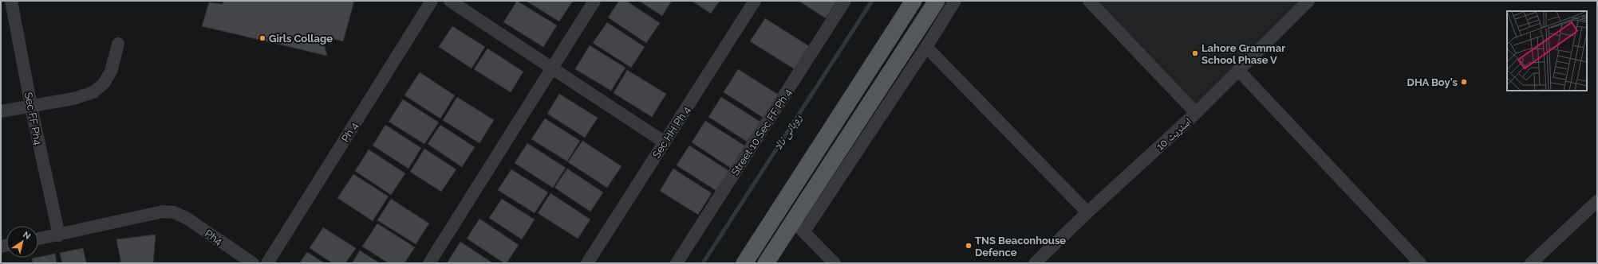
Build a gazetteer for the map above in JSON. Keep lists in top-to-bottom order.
{
  "streets": {
    "street": [
      "Sec FF Ph4",
      "Ph 4",
      "Sec HH Ph 4",
      "Street 10 Sec FF Ph 4",
      "اسٹریٹ 10",
      "Ph4"
    ]
  },
  "crossings": [
    ["Sec FF Ph4", "Ph4"]
  ],
  "water": ["روہائی نالا"],
  "places": [
    "Girls Collage",
    "Lahore Grammar School Phase V",
    "DHA Boy's",
    "TNS Beaconhouse Defence"
  ],
  "north": "top right"
}
